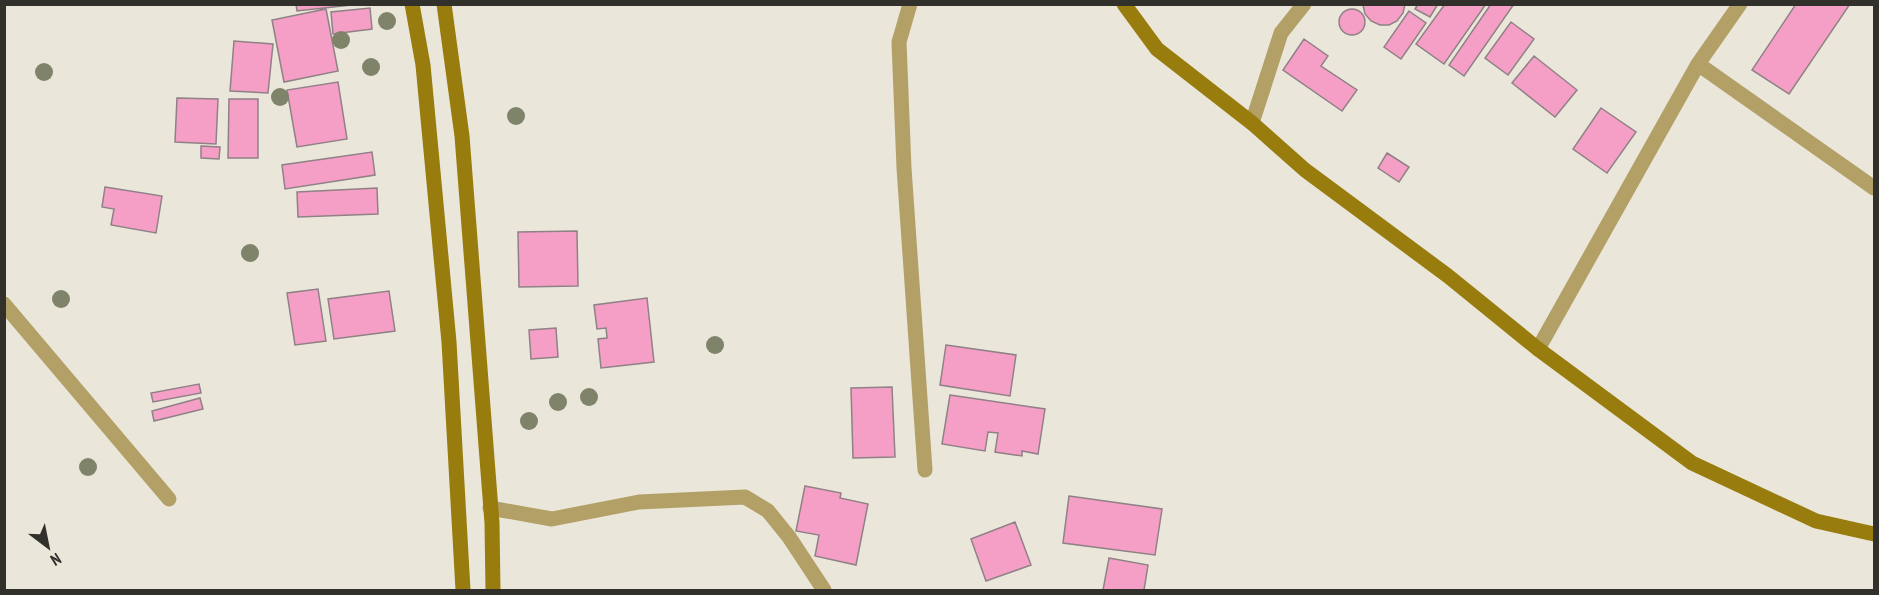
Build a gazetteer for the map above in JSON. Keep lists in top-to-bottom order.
{
  "north": "bottom right"
}
